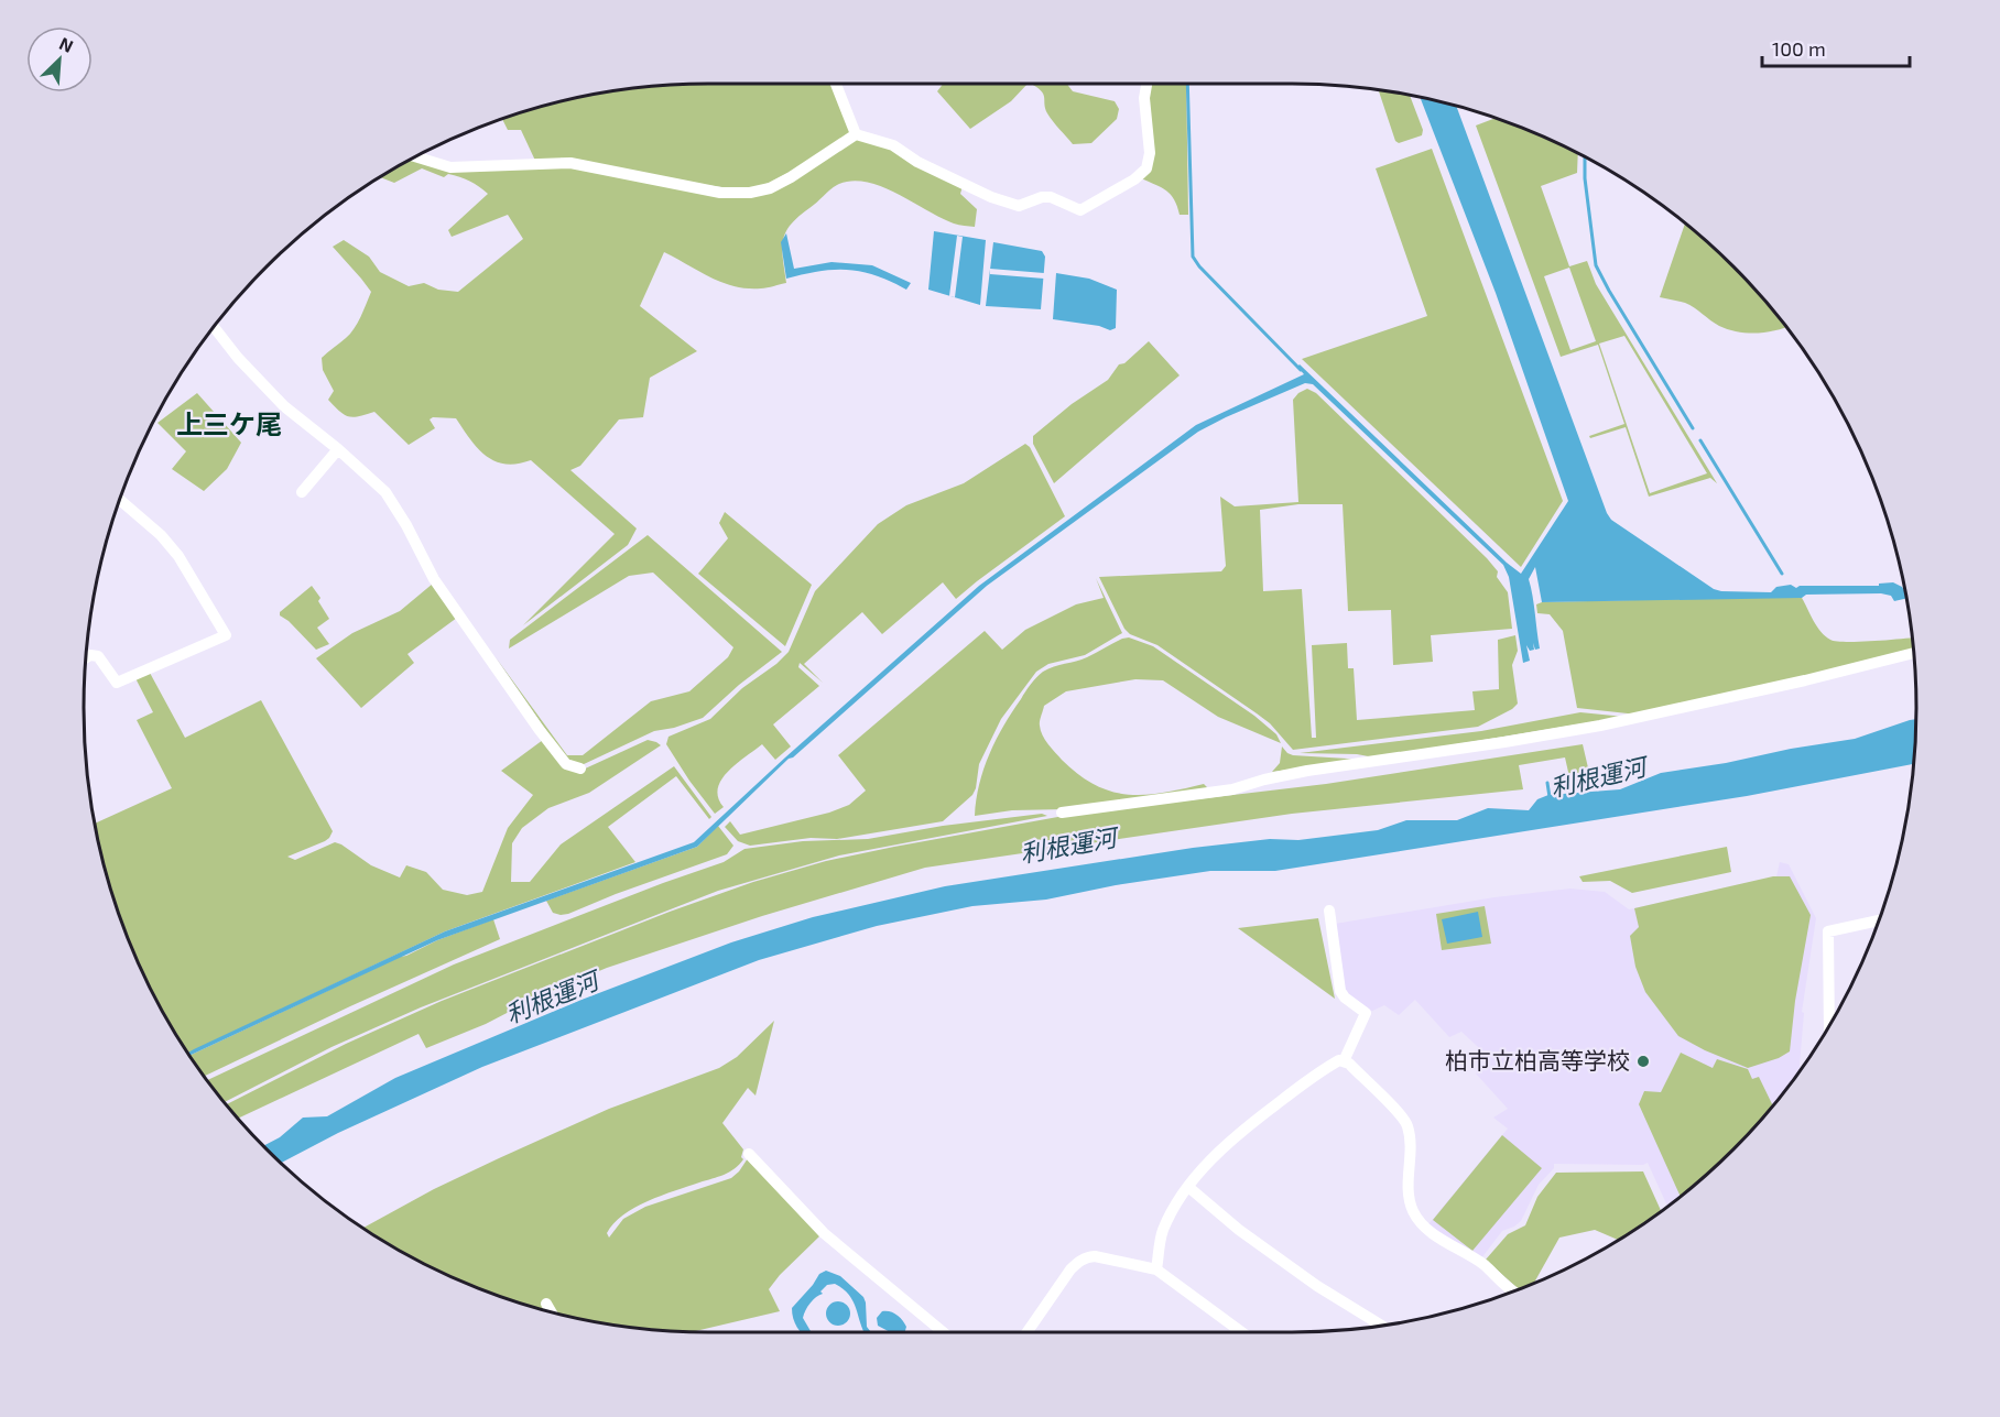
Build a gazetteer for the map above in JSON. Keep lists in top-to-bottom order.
{
  "districts": ["上三ケ尾"],
  "water": ["利根運河"],
  "places": ["柏市立柏高等学校"],
  "scale_bar": "100 m",
  "north": "top right"
}
